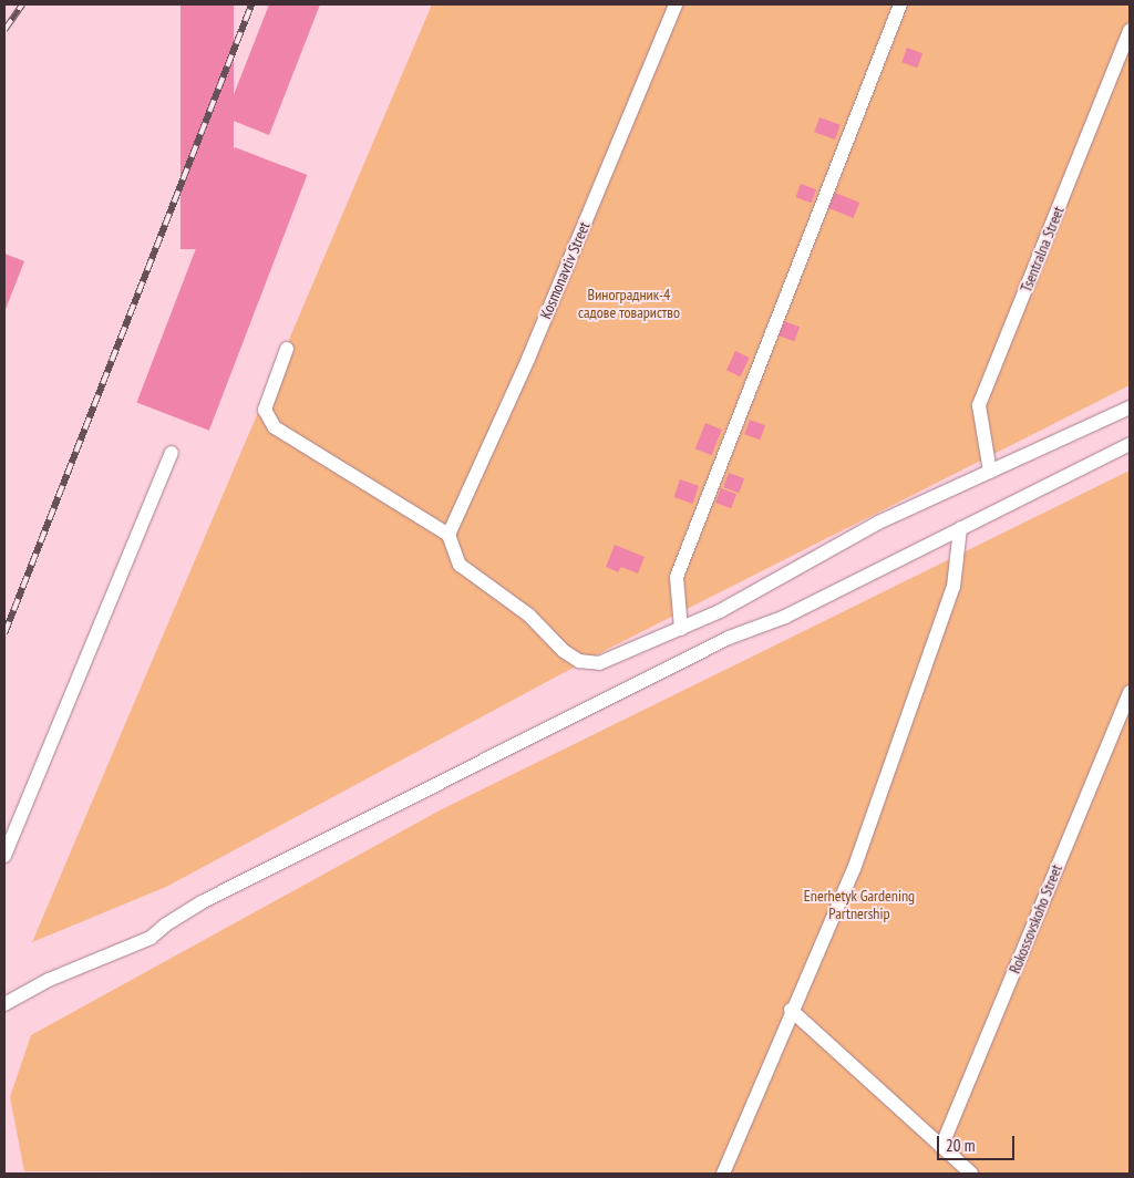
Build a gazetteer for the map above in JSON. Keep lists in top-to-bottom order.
{
  "streets": {
    "lane": ["Tsentralna Street", "Kosmonavtiv Street", "Rokossovskoho Street"]
  },
  "parks": ["Виноградник-4 садове товариство", "Enerhetyk Gardening Partnership"],
  "scale_bar": "20 m"
}
